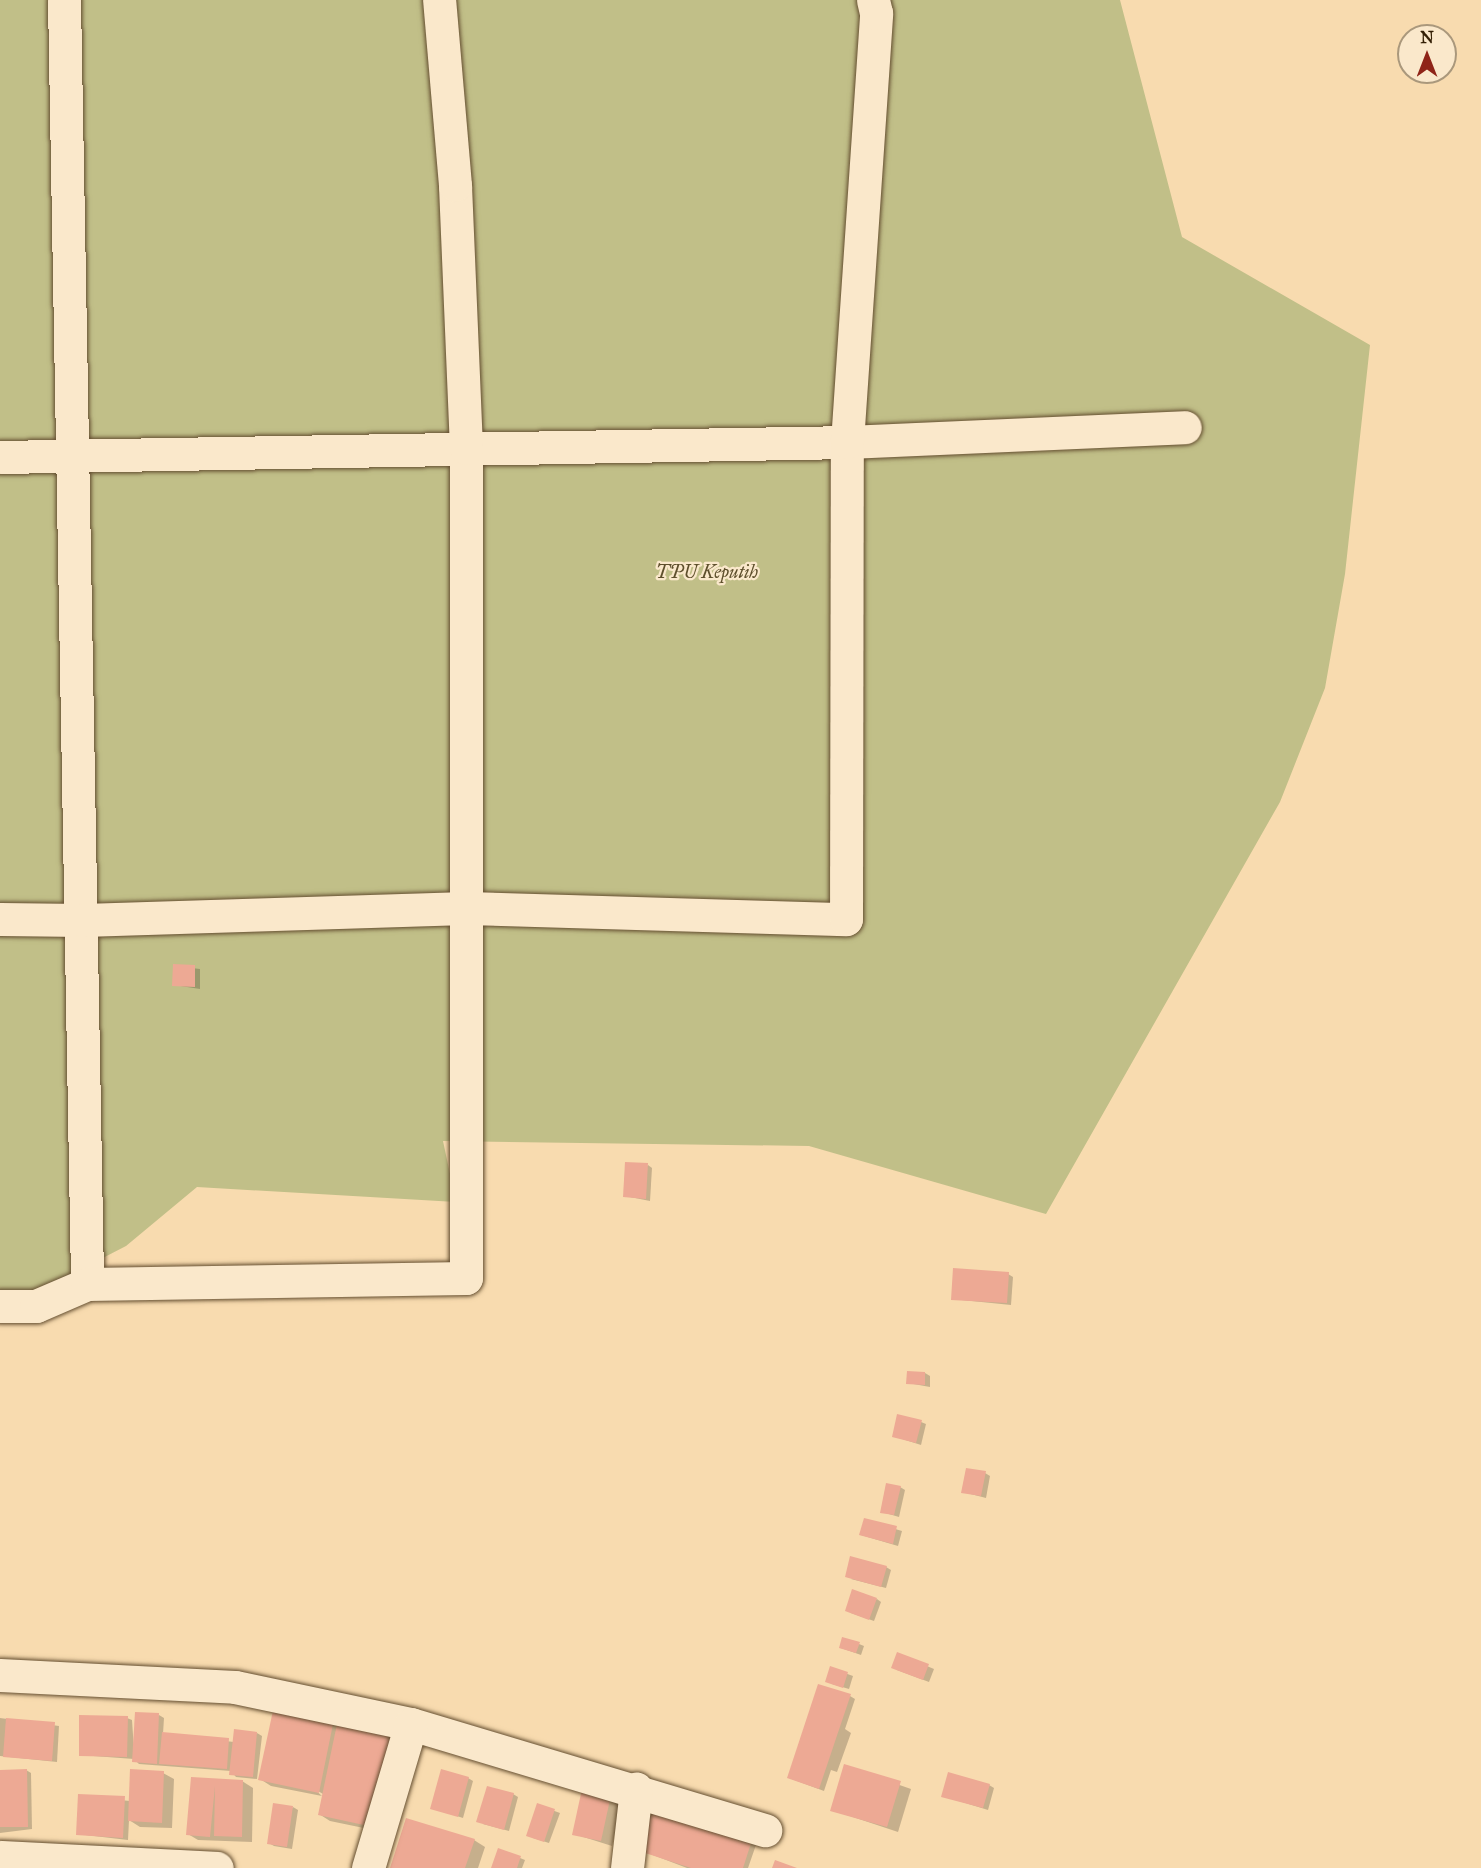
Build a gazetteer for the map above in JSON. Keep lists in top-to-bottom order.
{
  "parks": ["TPU Keputih"],
  "north": "top"
}
